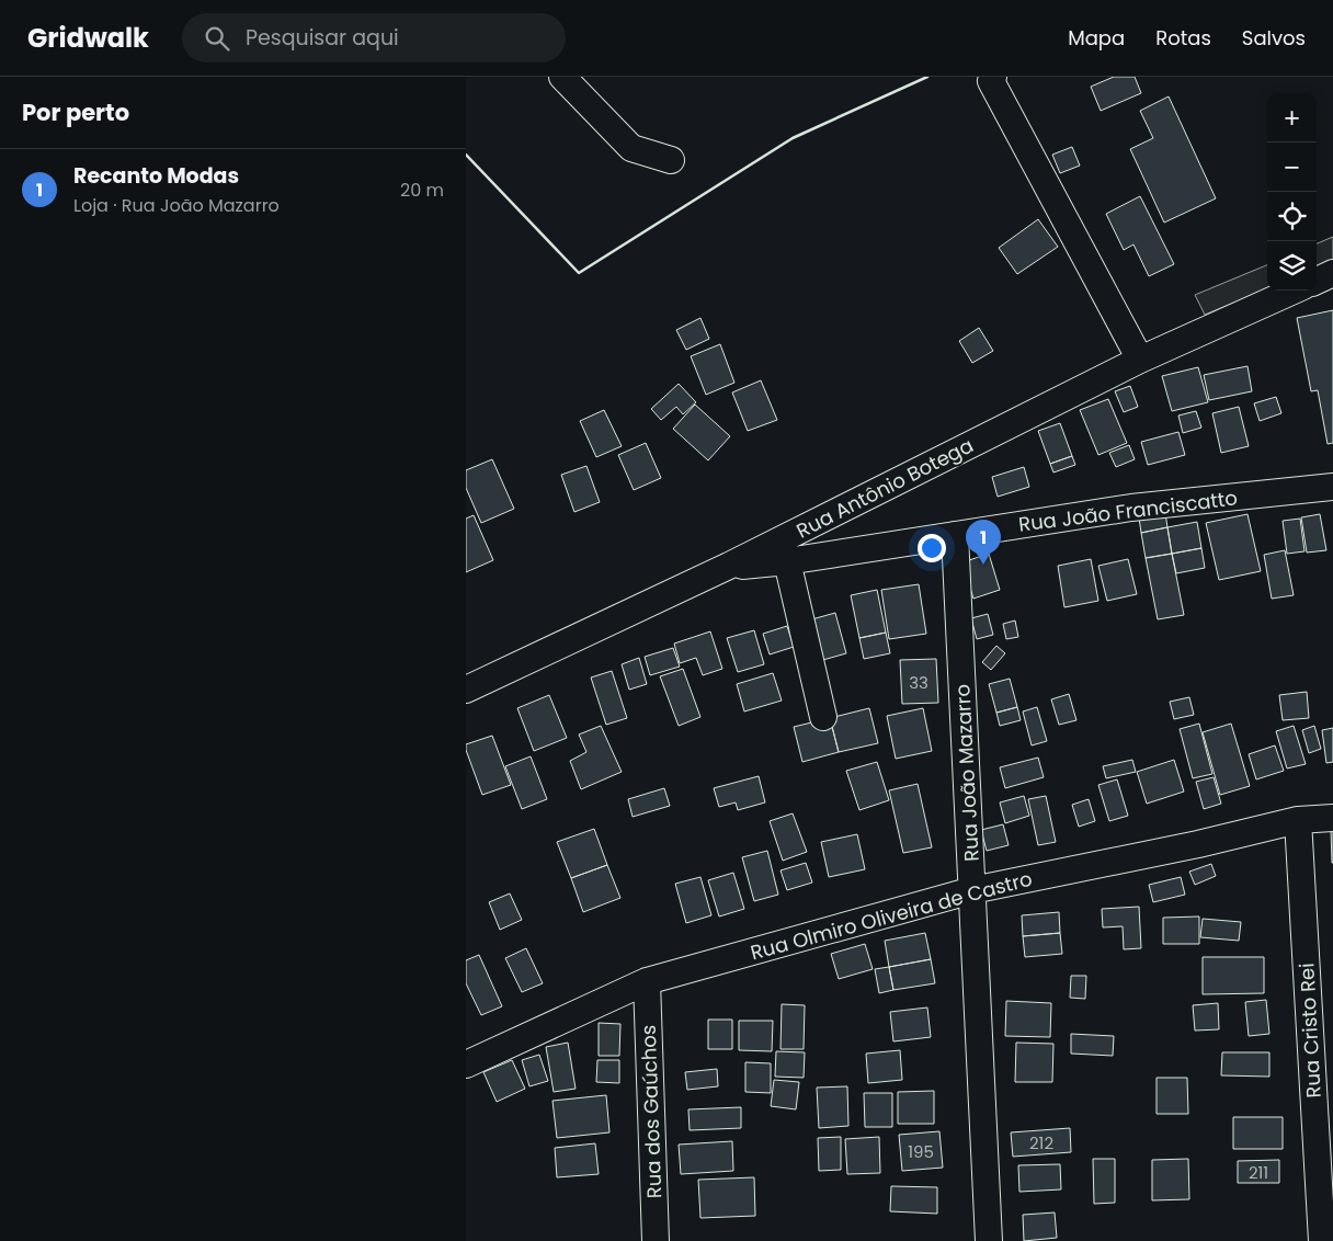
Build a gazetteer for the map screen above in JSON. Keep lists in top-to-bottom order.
{
  "streets": {
    "street": [
      "Rua Antônio Botega",
      "Rua João Franciscatto",
      "Rua João Mazarro",
      "Rua Olmiro Oliveira de Castro",
      "Rua Cristo Rei",
      "Rua dos Gaúchos"
    ]
  },
  "crossings": [
    ["Rua Antônio Botega", "Rua João Franciscatto"],
    ["Rua João Franciscatto", "Rua João Mazarro"],
    ["Rua João Mazarro", "Rua Olmiro Oliveira de Castro"],
    ["Rua Olmiro Oliveira de Castro", "Rua Cristo Rei"],
    ["Rua Olmiro Oliveira de Castro", "Rua dos Gaúchos"]
  ],
  "house_numbers": [
    "33",
    "212",
    "195",
    "211"
  ],
  "page": {
    "header": "Gridwalk",
    "search": "Pesquisar aqui",
    "nav": ["Mapa", "Rotas", "Salvos"],
    "heading": "Por perto",
    "map_buttons": ["+", "−"],
    "list": [
      {
        "mark": "1",
        "name": "Recanto Modas",
        "note": "Loja · Rua João Mazarro",
        "value": "20 m"
      }
    ],
    "pins": "1"
  }
}
